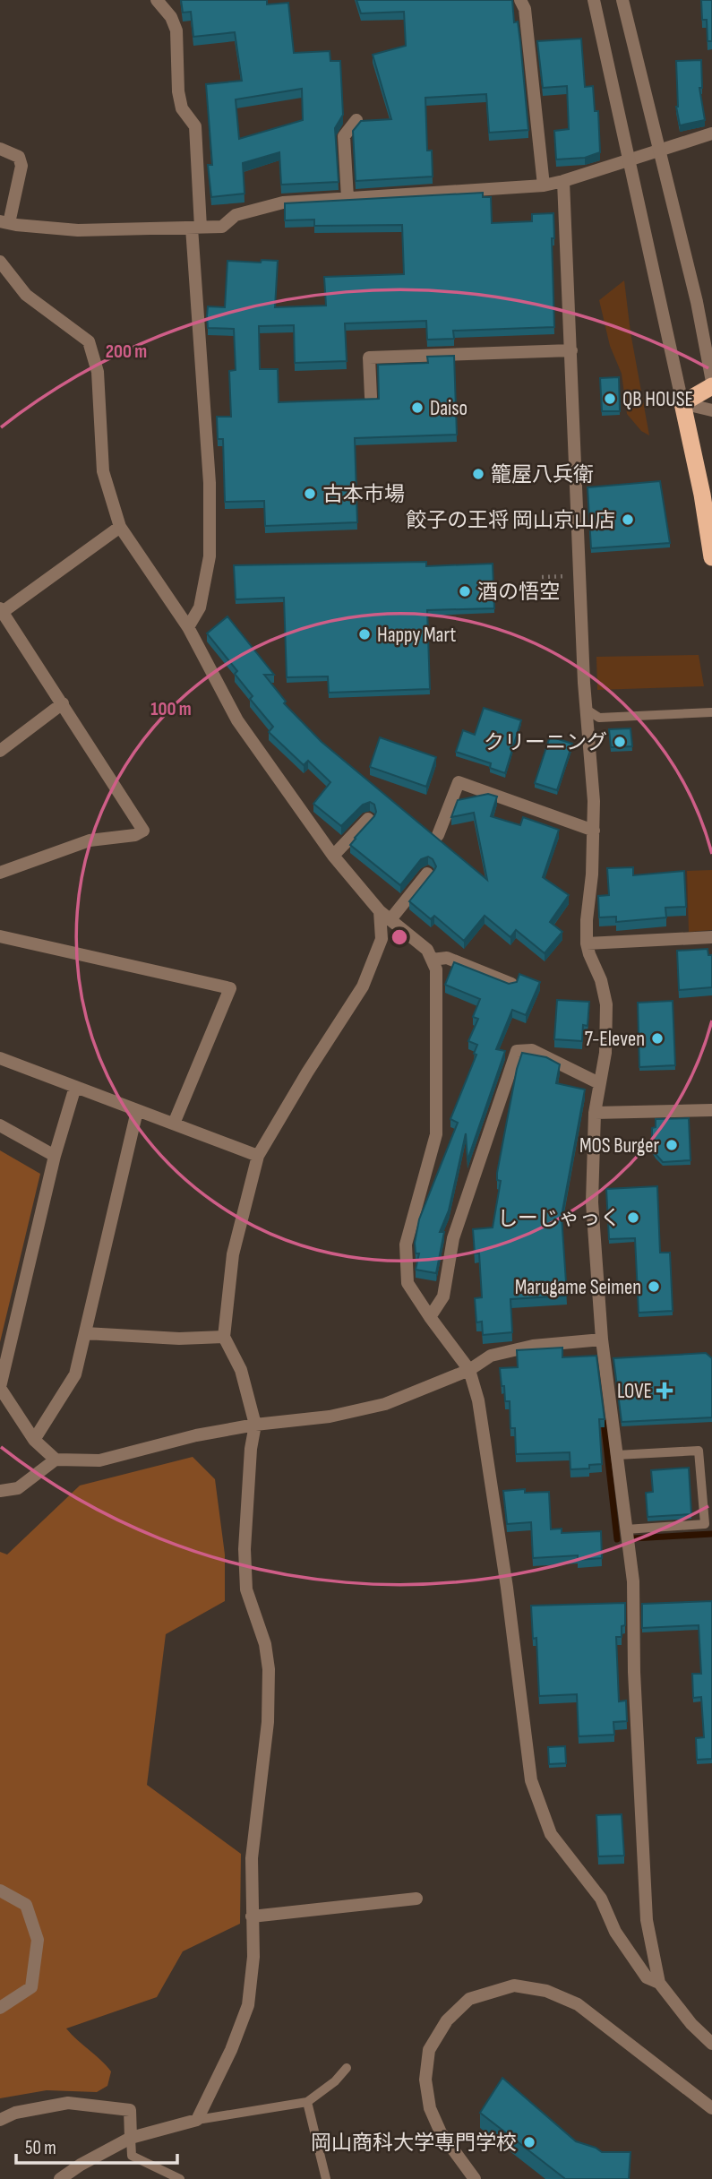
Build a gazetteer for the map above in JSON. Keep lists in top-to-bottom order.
{
  "places": {
    "other": [
      "QB HOUSE",
      "Daiso",
      "籠屋八兵衛",
      "古本市場",
      "餃子の王将 岡山京山店",
      "酒の悟空",
      "Happy Mart",
      "クリーニング",
      "7-Eleven",
      "MOS Burger",
      "しーじゃっく",
      "Marugame Seimen",
      "岡山商科大学専門学校"
    ],
    "health": ["LOVE"]
  },
  "scale_bar": "50 m",
  "rings": ["200 m", "100 m"]
}
